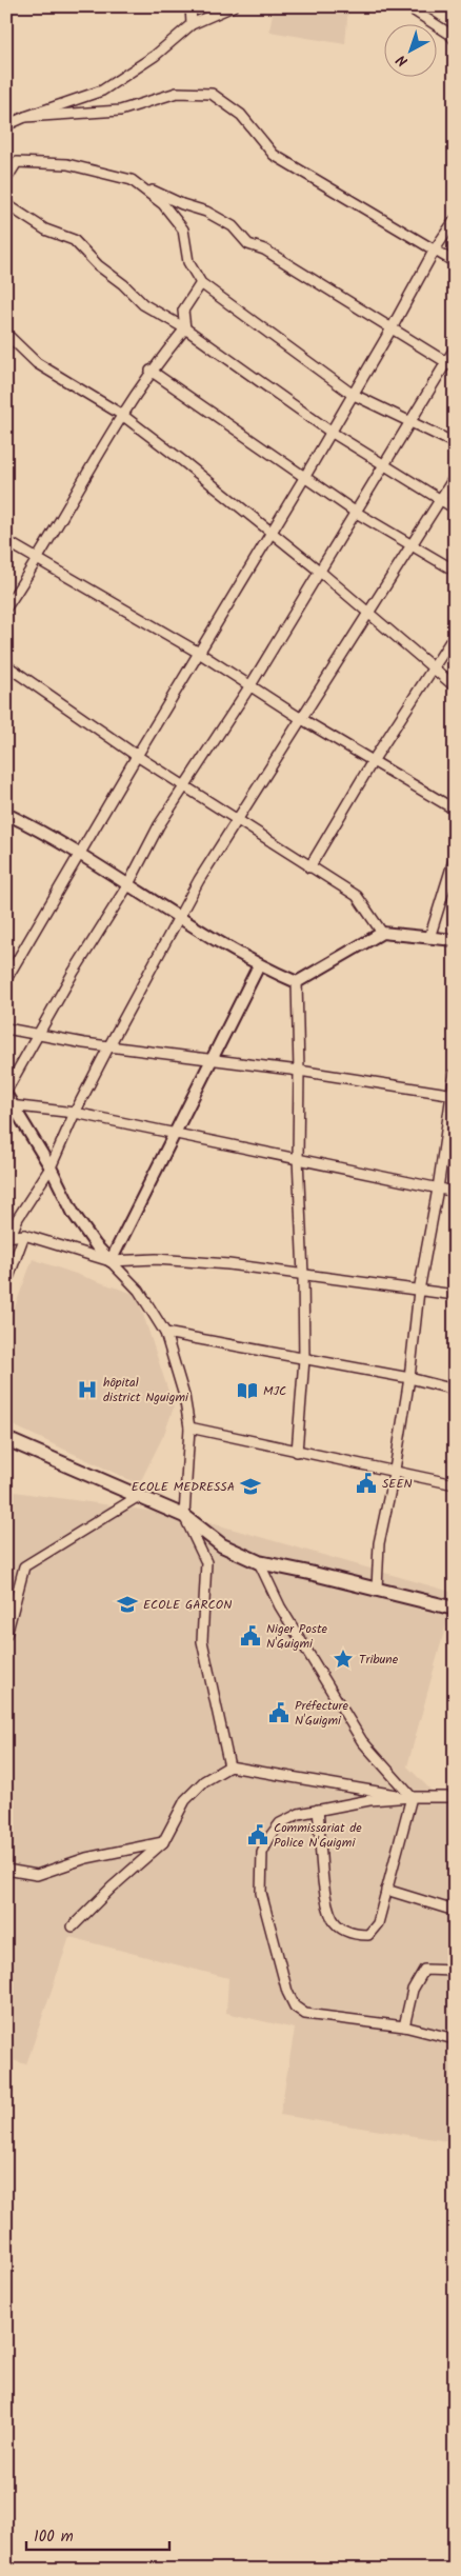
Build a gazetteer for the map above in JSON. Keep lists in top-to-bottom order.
{
  "places": {
    "hospital": ["hôpital district Nguigmi"],
    "library": ["MJC"],
    "public building": [
      "SEEN",
      "Niger Poste N'Guigmi",
      "Préfecture N'Guigmi",
      "Commissariat de Police N'Guigmi"
    ],
    "school or university": ["ECOLE MEDRESSA", "ECOLE GARCON"],
    "place": ["Tribune"]
  },
  "scale_bar": "100 m",
  "north": "bottom left"
}
